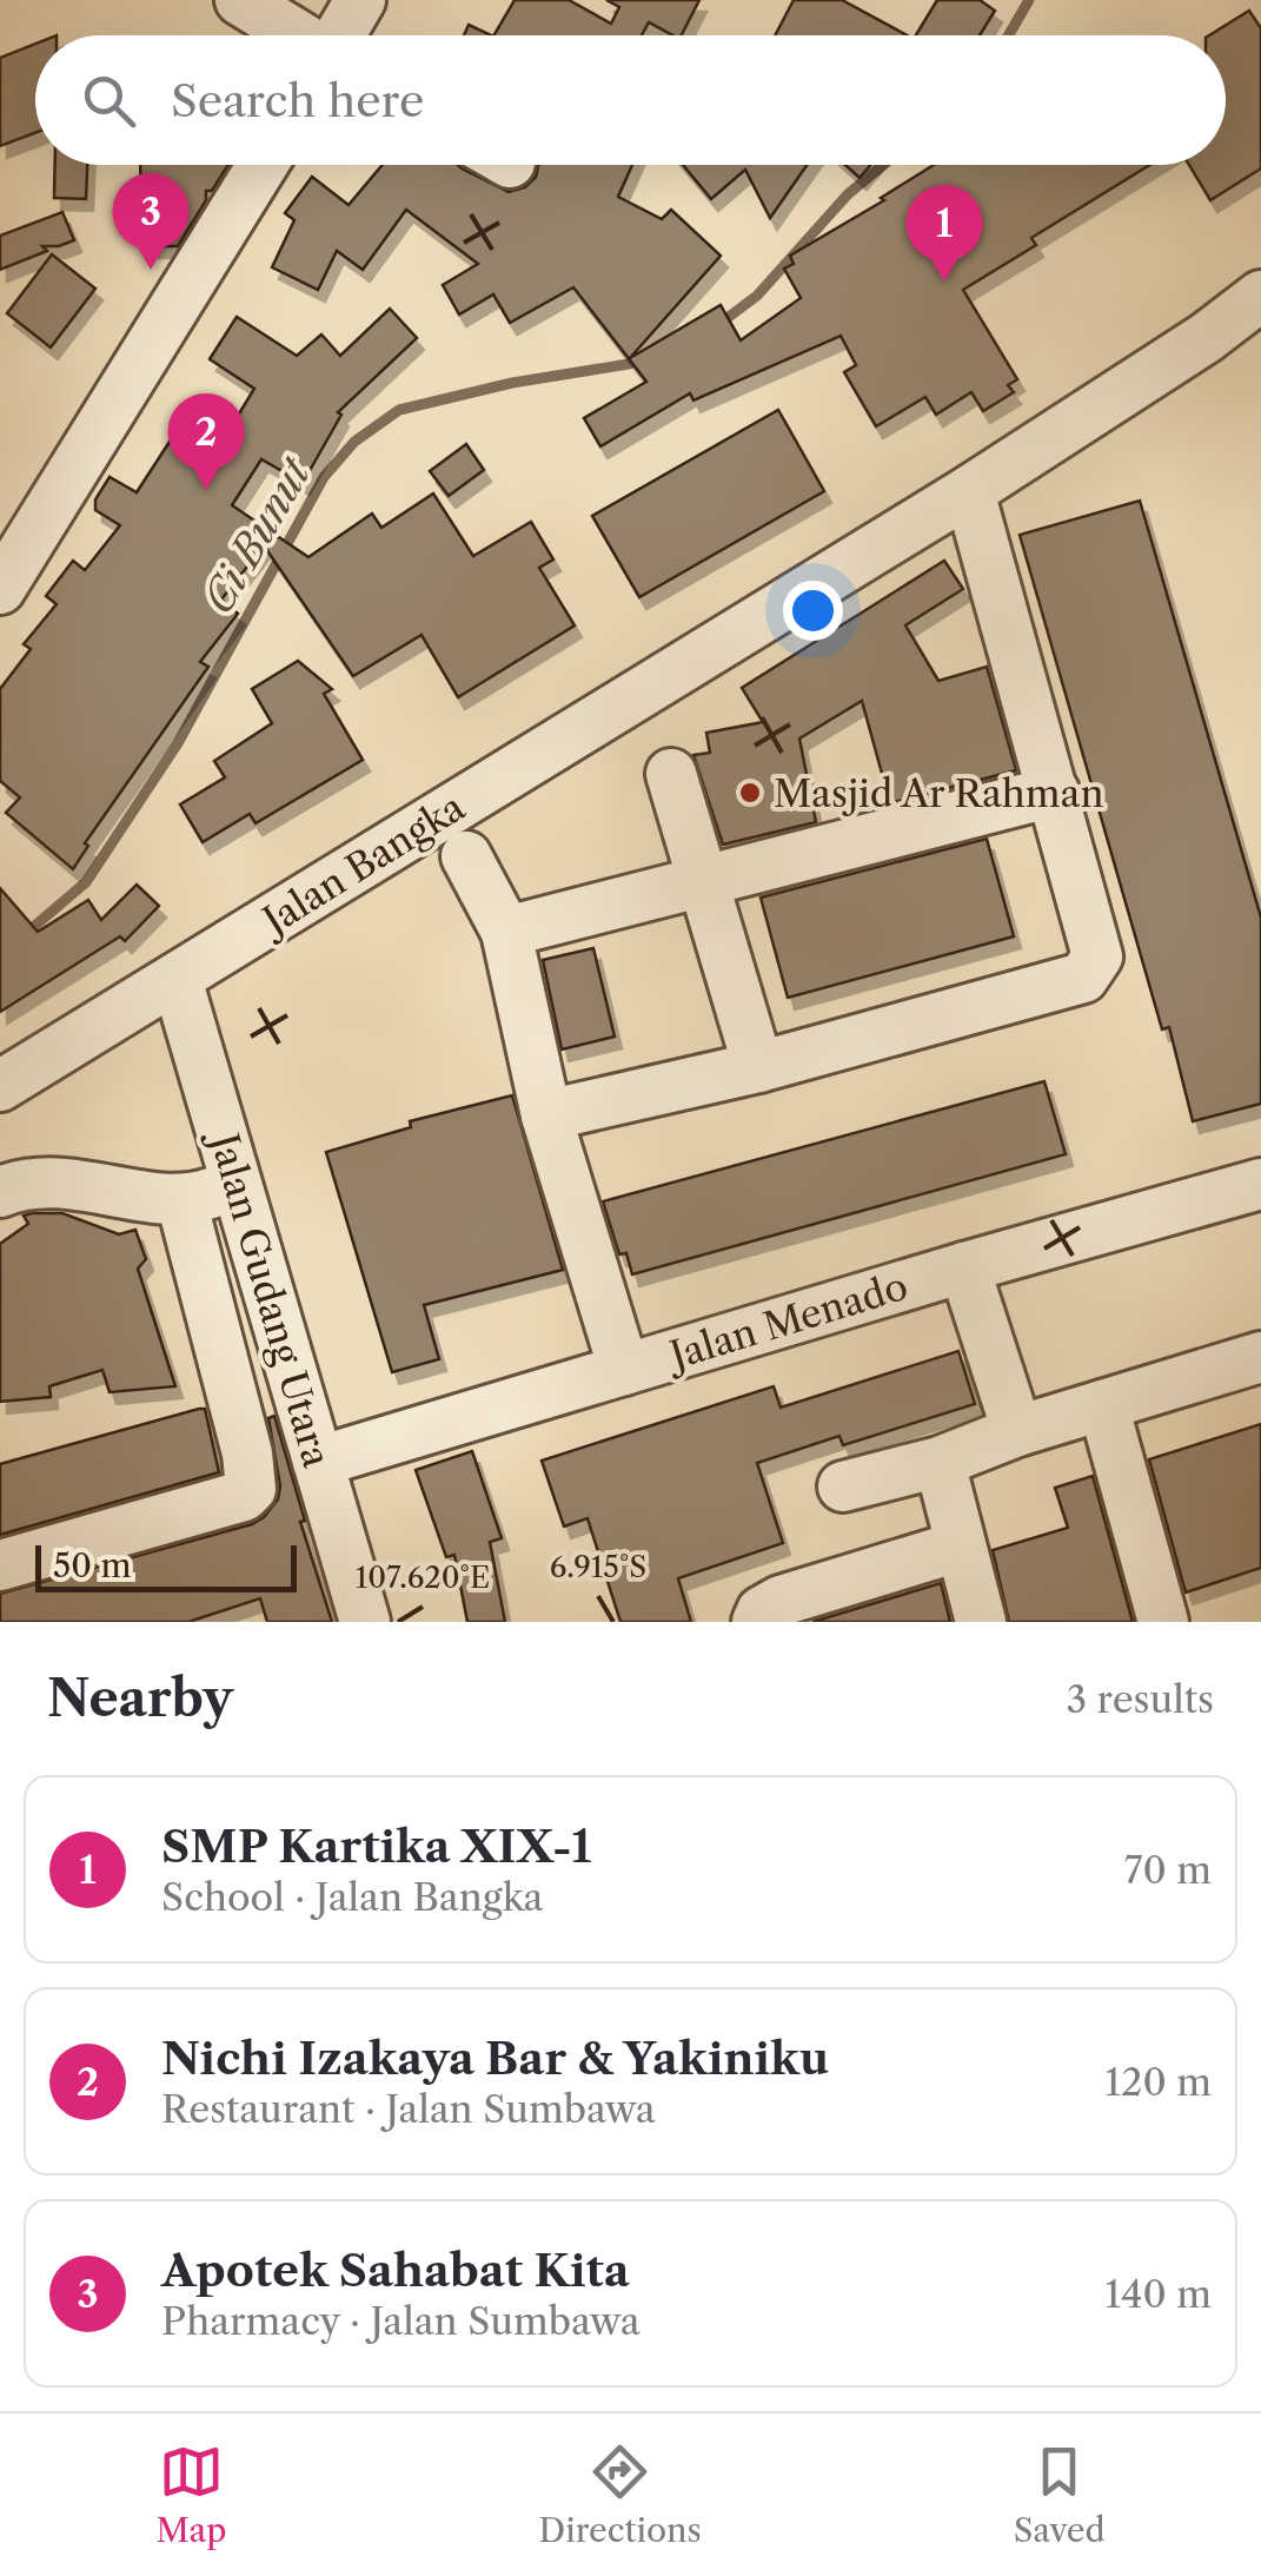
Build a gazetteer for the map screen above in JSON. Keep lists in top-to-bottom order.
{
  "streets": {
    "street": ["Jalan Bangka", "Jalan Gudang Utara", "Jalan Menado"]
  },
  "crossings": [
    ["Jalan Bangka", "Jalan Gudang Utara"],
    ["Jalan Gudang Utara", "Jalan Menado"]
  ],
  "water": ["Ci Bunut"],
  "places": ["Masjid Ar Rahman"],
  "scale_bar": "50 m",
  "page": {
    "search": "Search here",
    "pins": ["3", "1", "2"],
    "scale": "50 m",
    "heading": ["Nearby", "3 results"],
    "list": [
      {
        "mark": "1",
        "name": "SMP Kartika XIX-1",
        "note": "School · Jalan Bangka",
        "value": "70 m"
      },
      {
        "mark": "2",
        "name": "Nichi Izakaya Bar & Yakiniku",
        "note": "Restaurant · Jalan Sumbawa",
        "value": "120 m"
      },
      {
        "mark": "3",
        "name": "Apotek Sahabat Kita",
        "note": "Pharmacy · Jalan Sumbawa",
        "value": "140 m"
      }
    ],
    "nav": ["Map", "Directions", "Saved"]
  },
  "coordinates": ["6.915°S", "107.620°E"]
}
